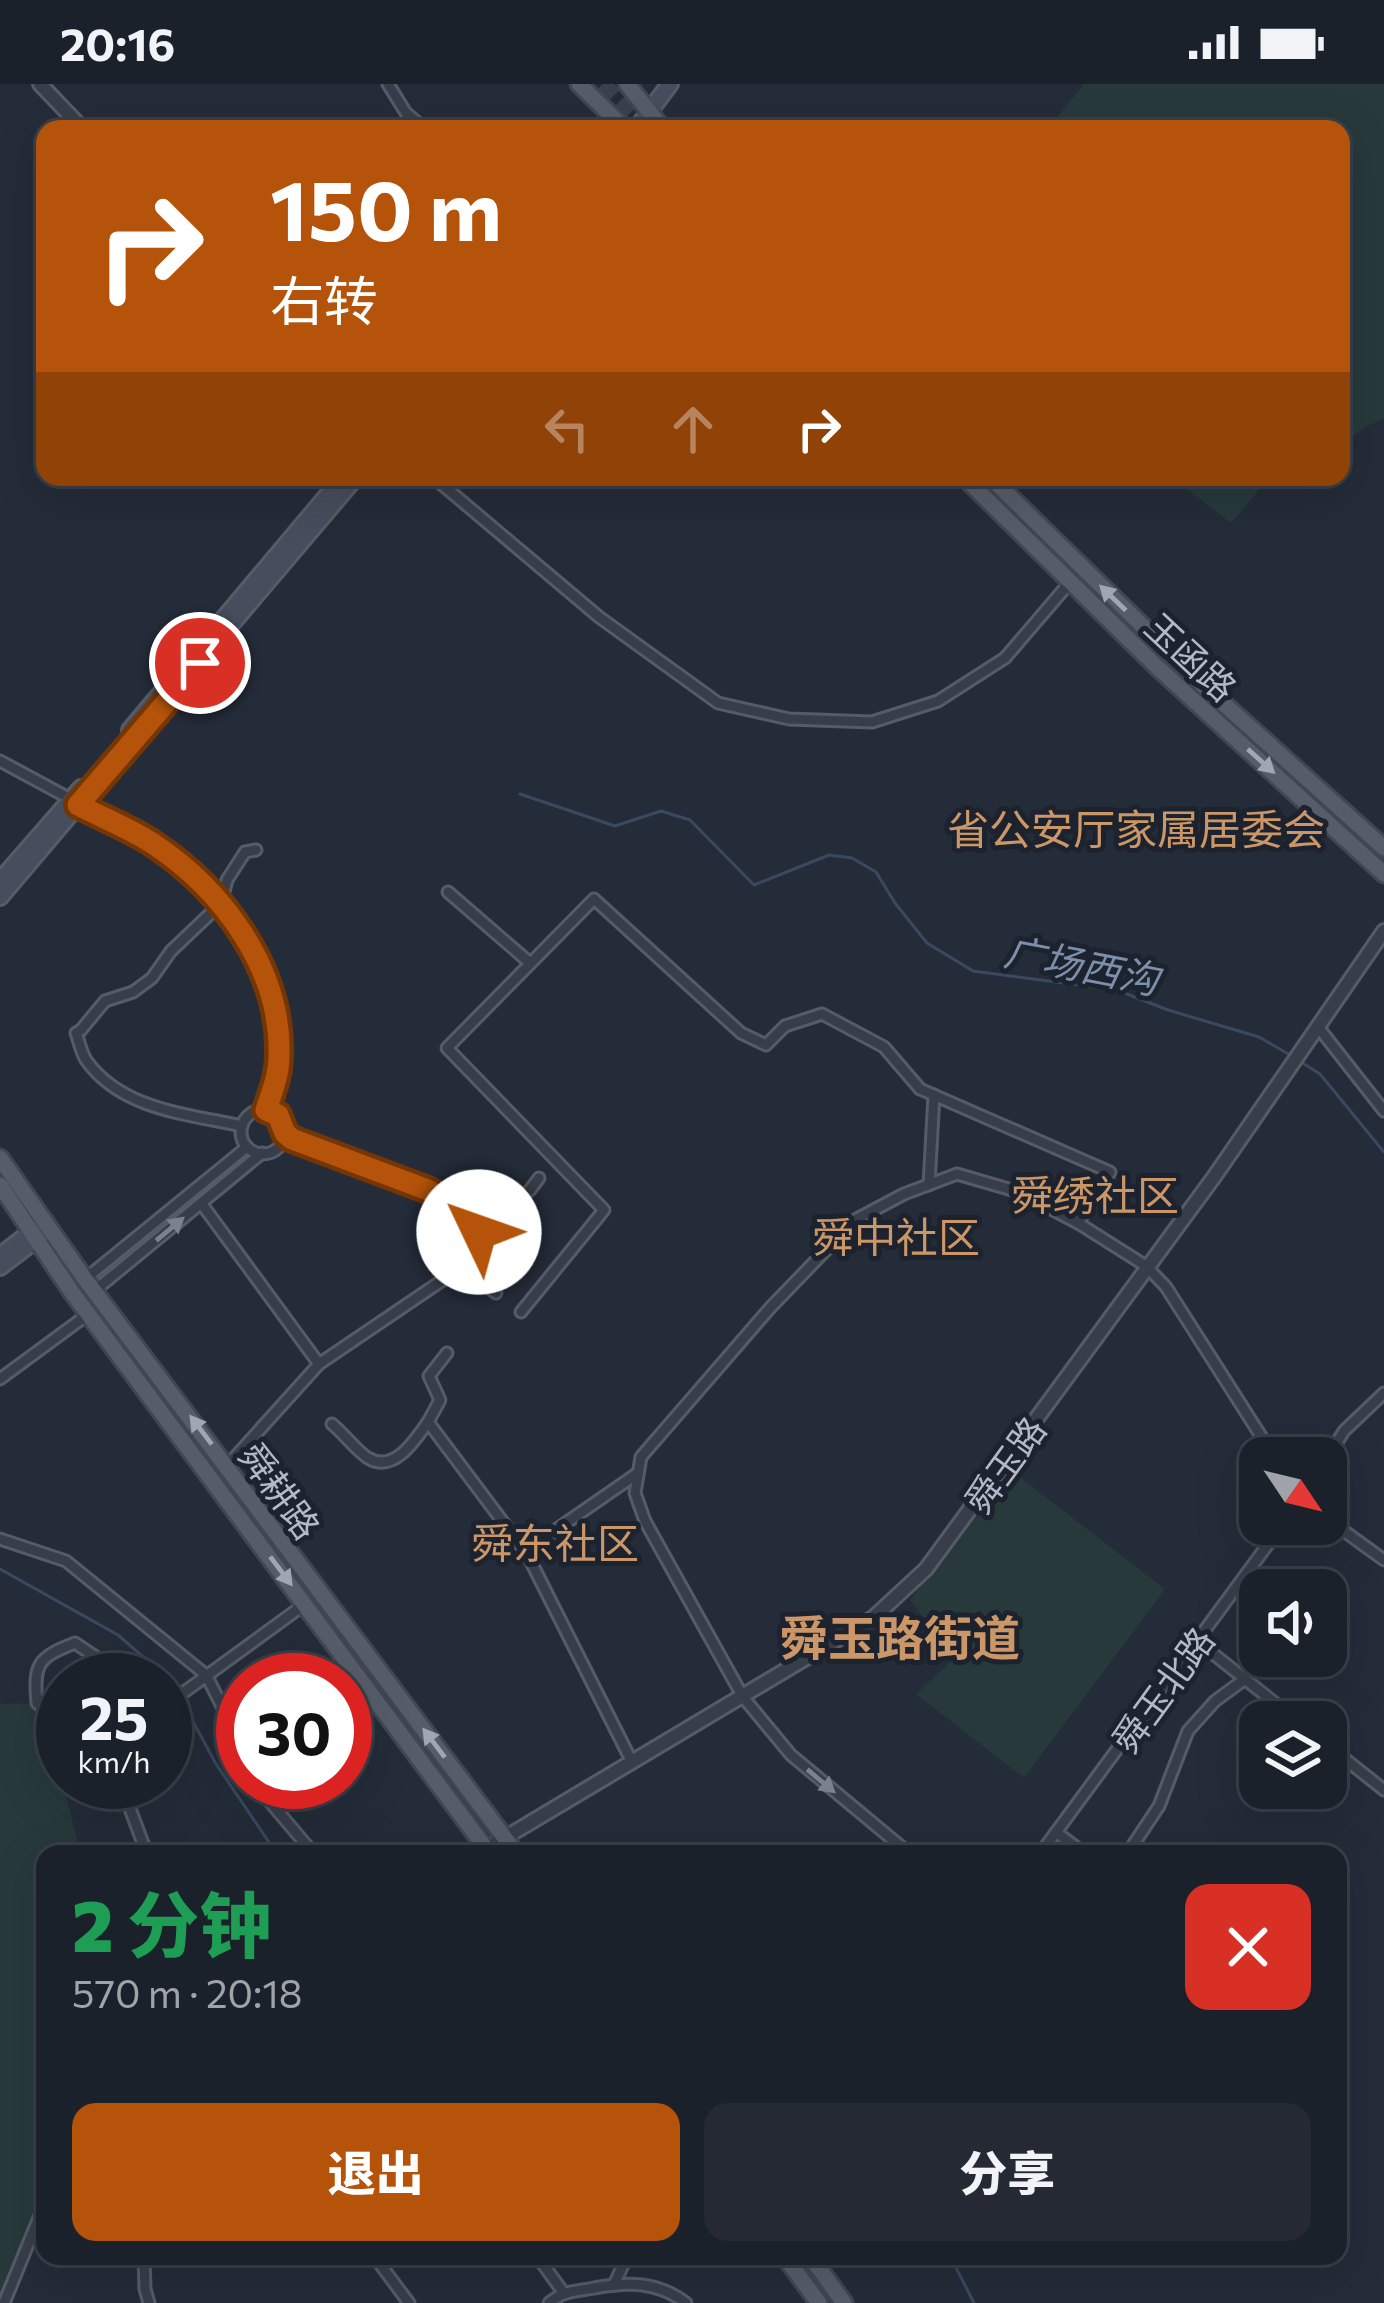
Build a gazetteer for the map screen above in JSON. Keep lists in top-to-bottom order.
{
  "streets": {
    "main road": ["玉函路", "舜耕路"],
    "street": ["舜玉路", "舜玉北路"]
  },
  "crossings": [
    ["舜玉路", "舜耕路"]
  ],
  "districts": [
    "省公安厅家属居委会",
    "舜绣社区",
    "舜中社区",
    "舜东社区",
    "舜玉路街道"
  ],
  "water": ["广场西沟"],
  "north": "bottom right",
  "page": {
    "status": "20:16",
    "turn": ["150 m", "右转"],
    "speed": "25 km/h",
    "limit": "30",
    "heading": ["2 分钟", "570 m · 20:18"],
    "buttons": ["退出", "分享"]
  }
}
